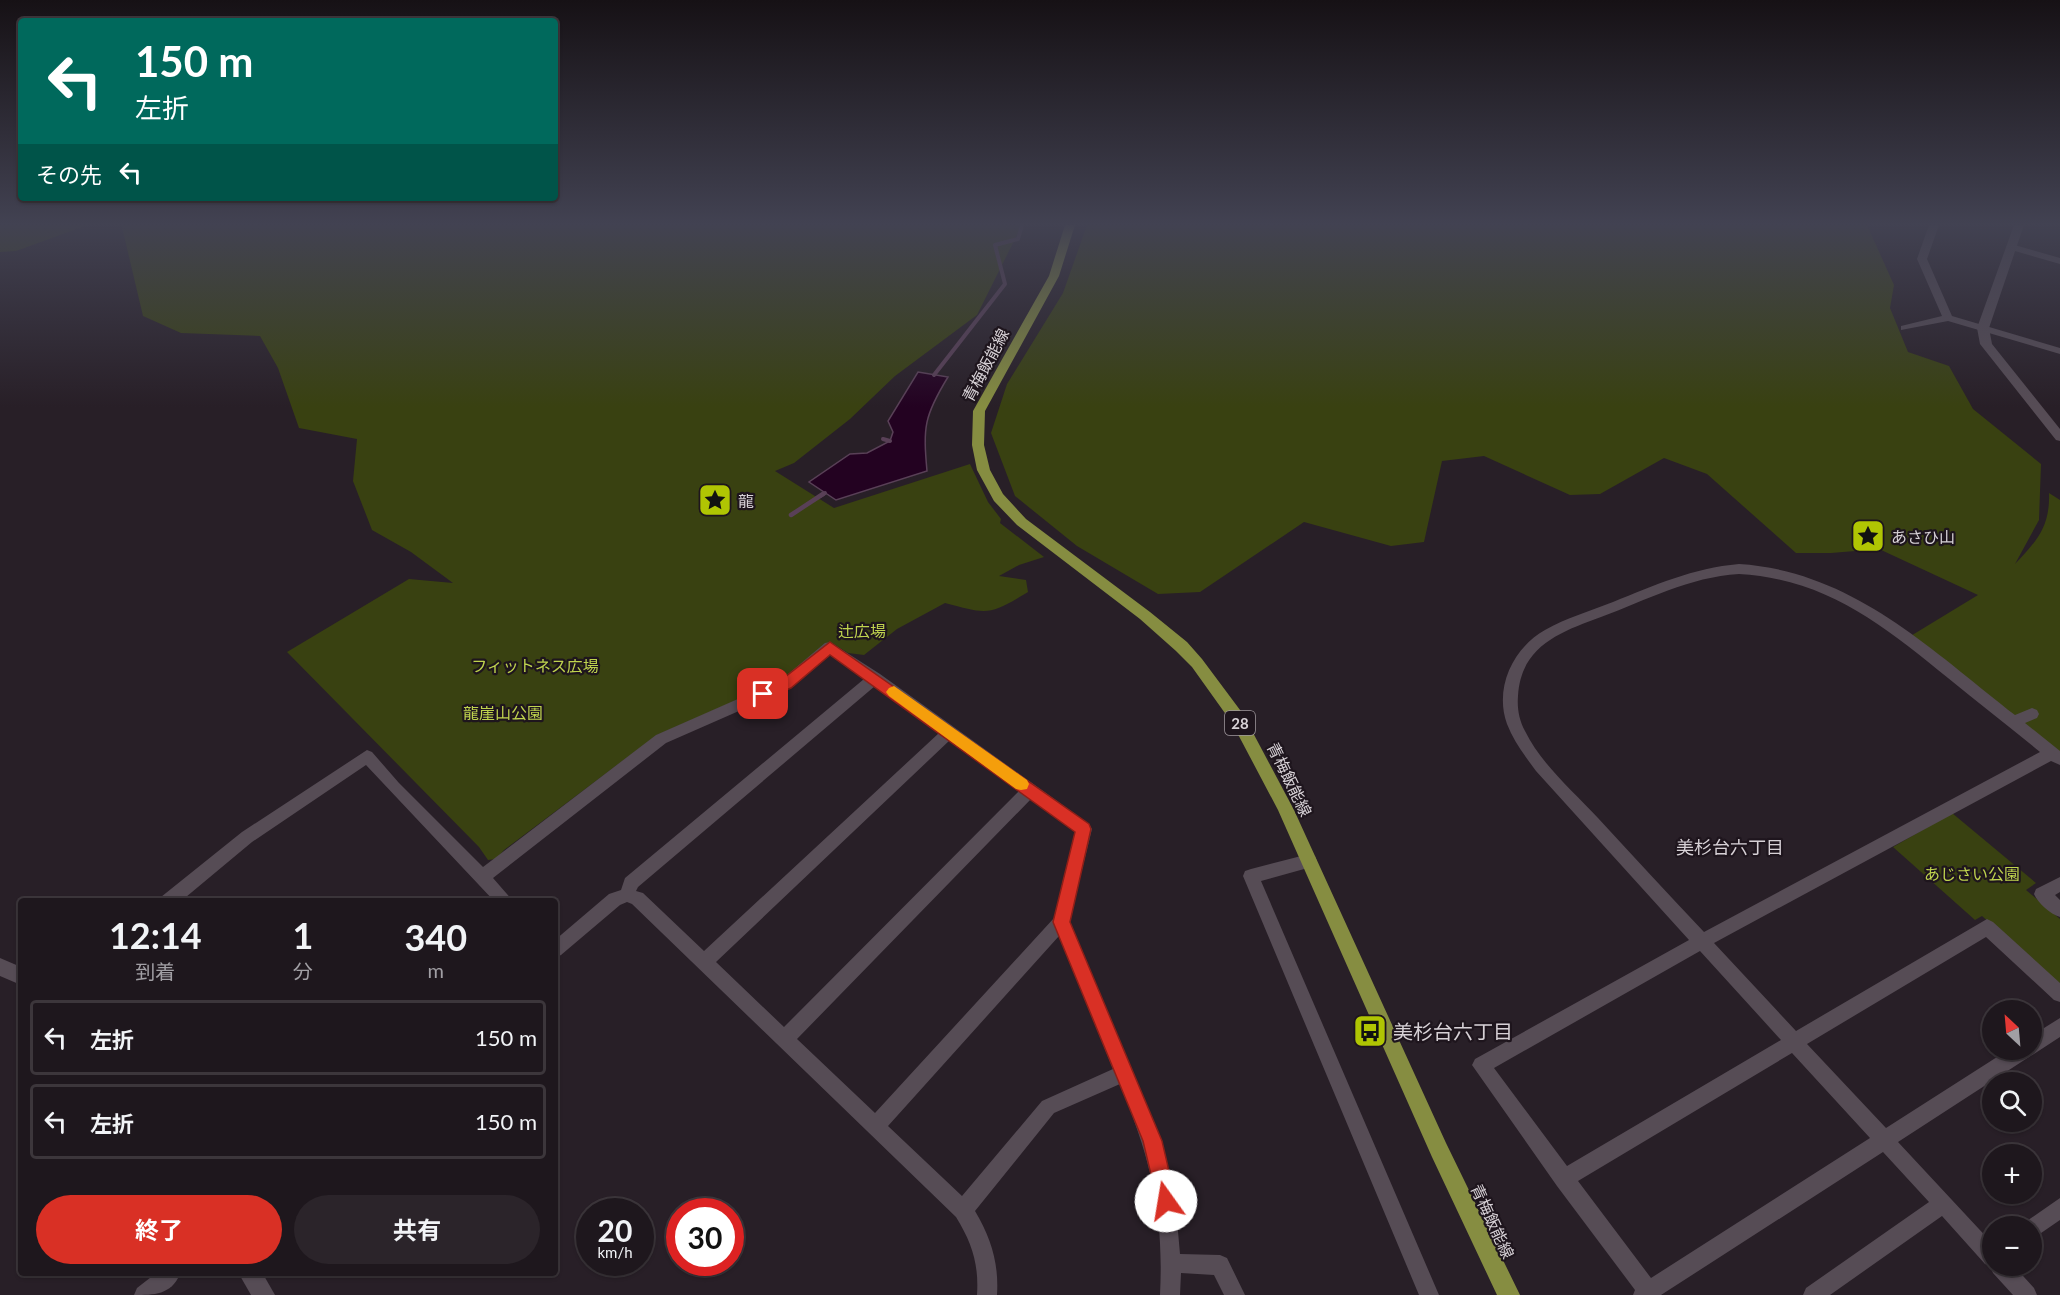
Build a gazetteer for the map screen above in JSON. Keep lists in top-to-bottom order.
{
  "streets": {
    "main road": ["青梅飯能線", "28"]
  },
  "districts": ["美杉台六丁目"],
  "parks": [
    "辻広場",
    "フィットネス広場",
    "龍崖山公園",
    "あじさい公園"
  ],
  "places": {
    "place": ["龍", "あさひ山"],
    "bus stop": ["美杉台六丁目"]
  },
  "north": "top left",
  "page": {
    "turn": ["150 m", "左折"],
    "then": "その先",
    "eta": [
      "12:14",
      "到着",
      "1",
      "分",
      "340",
      "m"
    ],
    "map_buttons": ["+", "−"],
    "list": [
      {
        "name": "左折",
        "value": "150 m"
      },
      {
        "name": "左折",
        "value": "150 m"
      }
    ],
    "buttons": ["終了", "共有"],
    "speed": "20 km/h",
    "limit": "30"
  }
}
